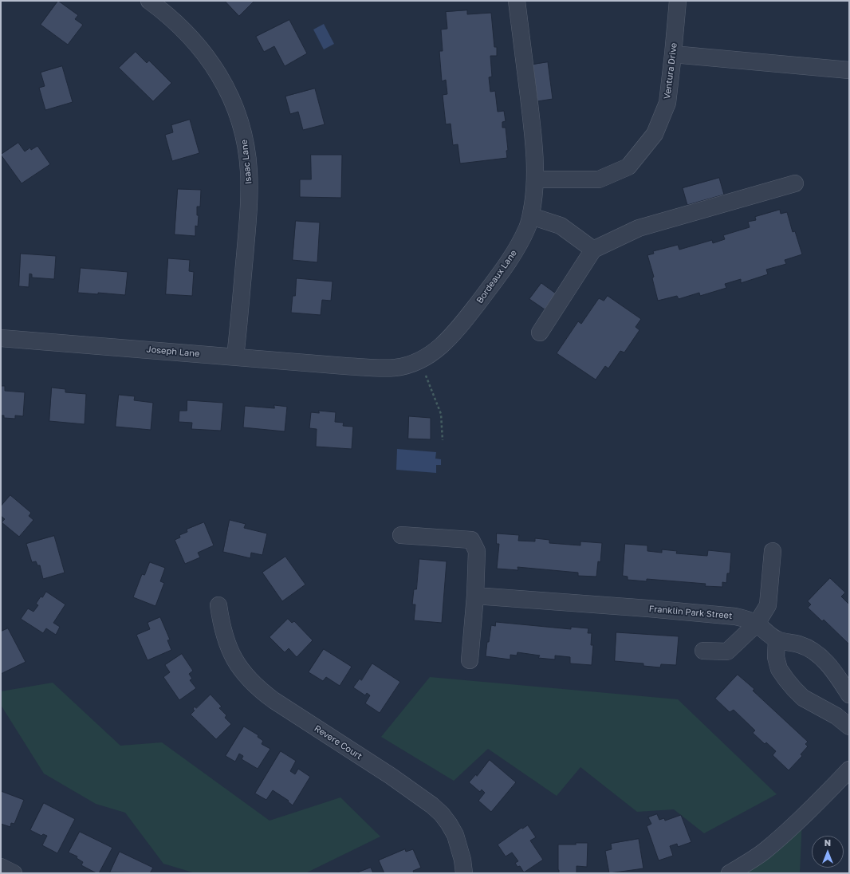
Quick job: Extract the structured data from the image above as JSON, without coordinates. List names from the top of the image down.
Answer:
{
  "streets": {
    "street": [
      "Ventura Drive",
      "Isaac Lane",
      "Bordeaux Lane",
      "Joseph Lane",
      "Franklin Park Street",
      "Revere Court"
    ]
  },
  "crossings": [
    ["Ventura Drive", "Bordeaux Lane"],
    ["Isaac Lane", "Joseph Lane"],
    ["Bordeaux Lane", "Joseph Lane"]
  ],
  "north": "top"
}
